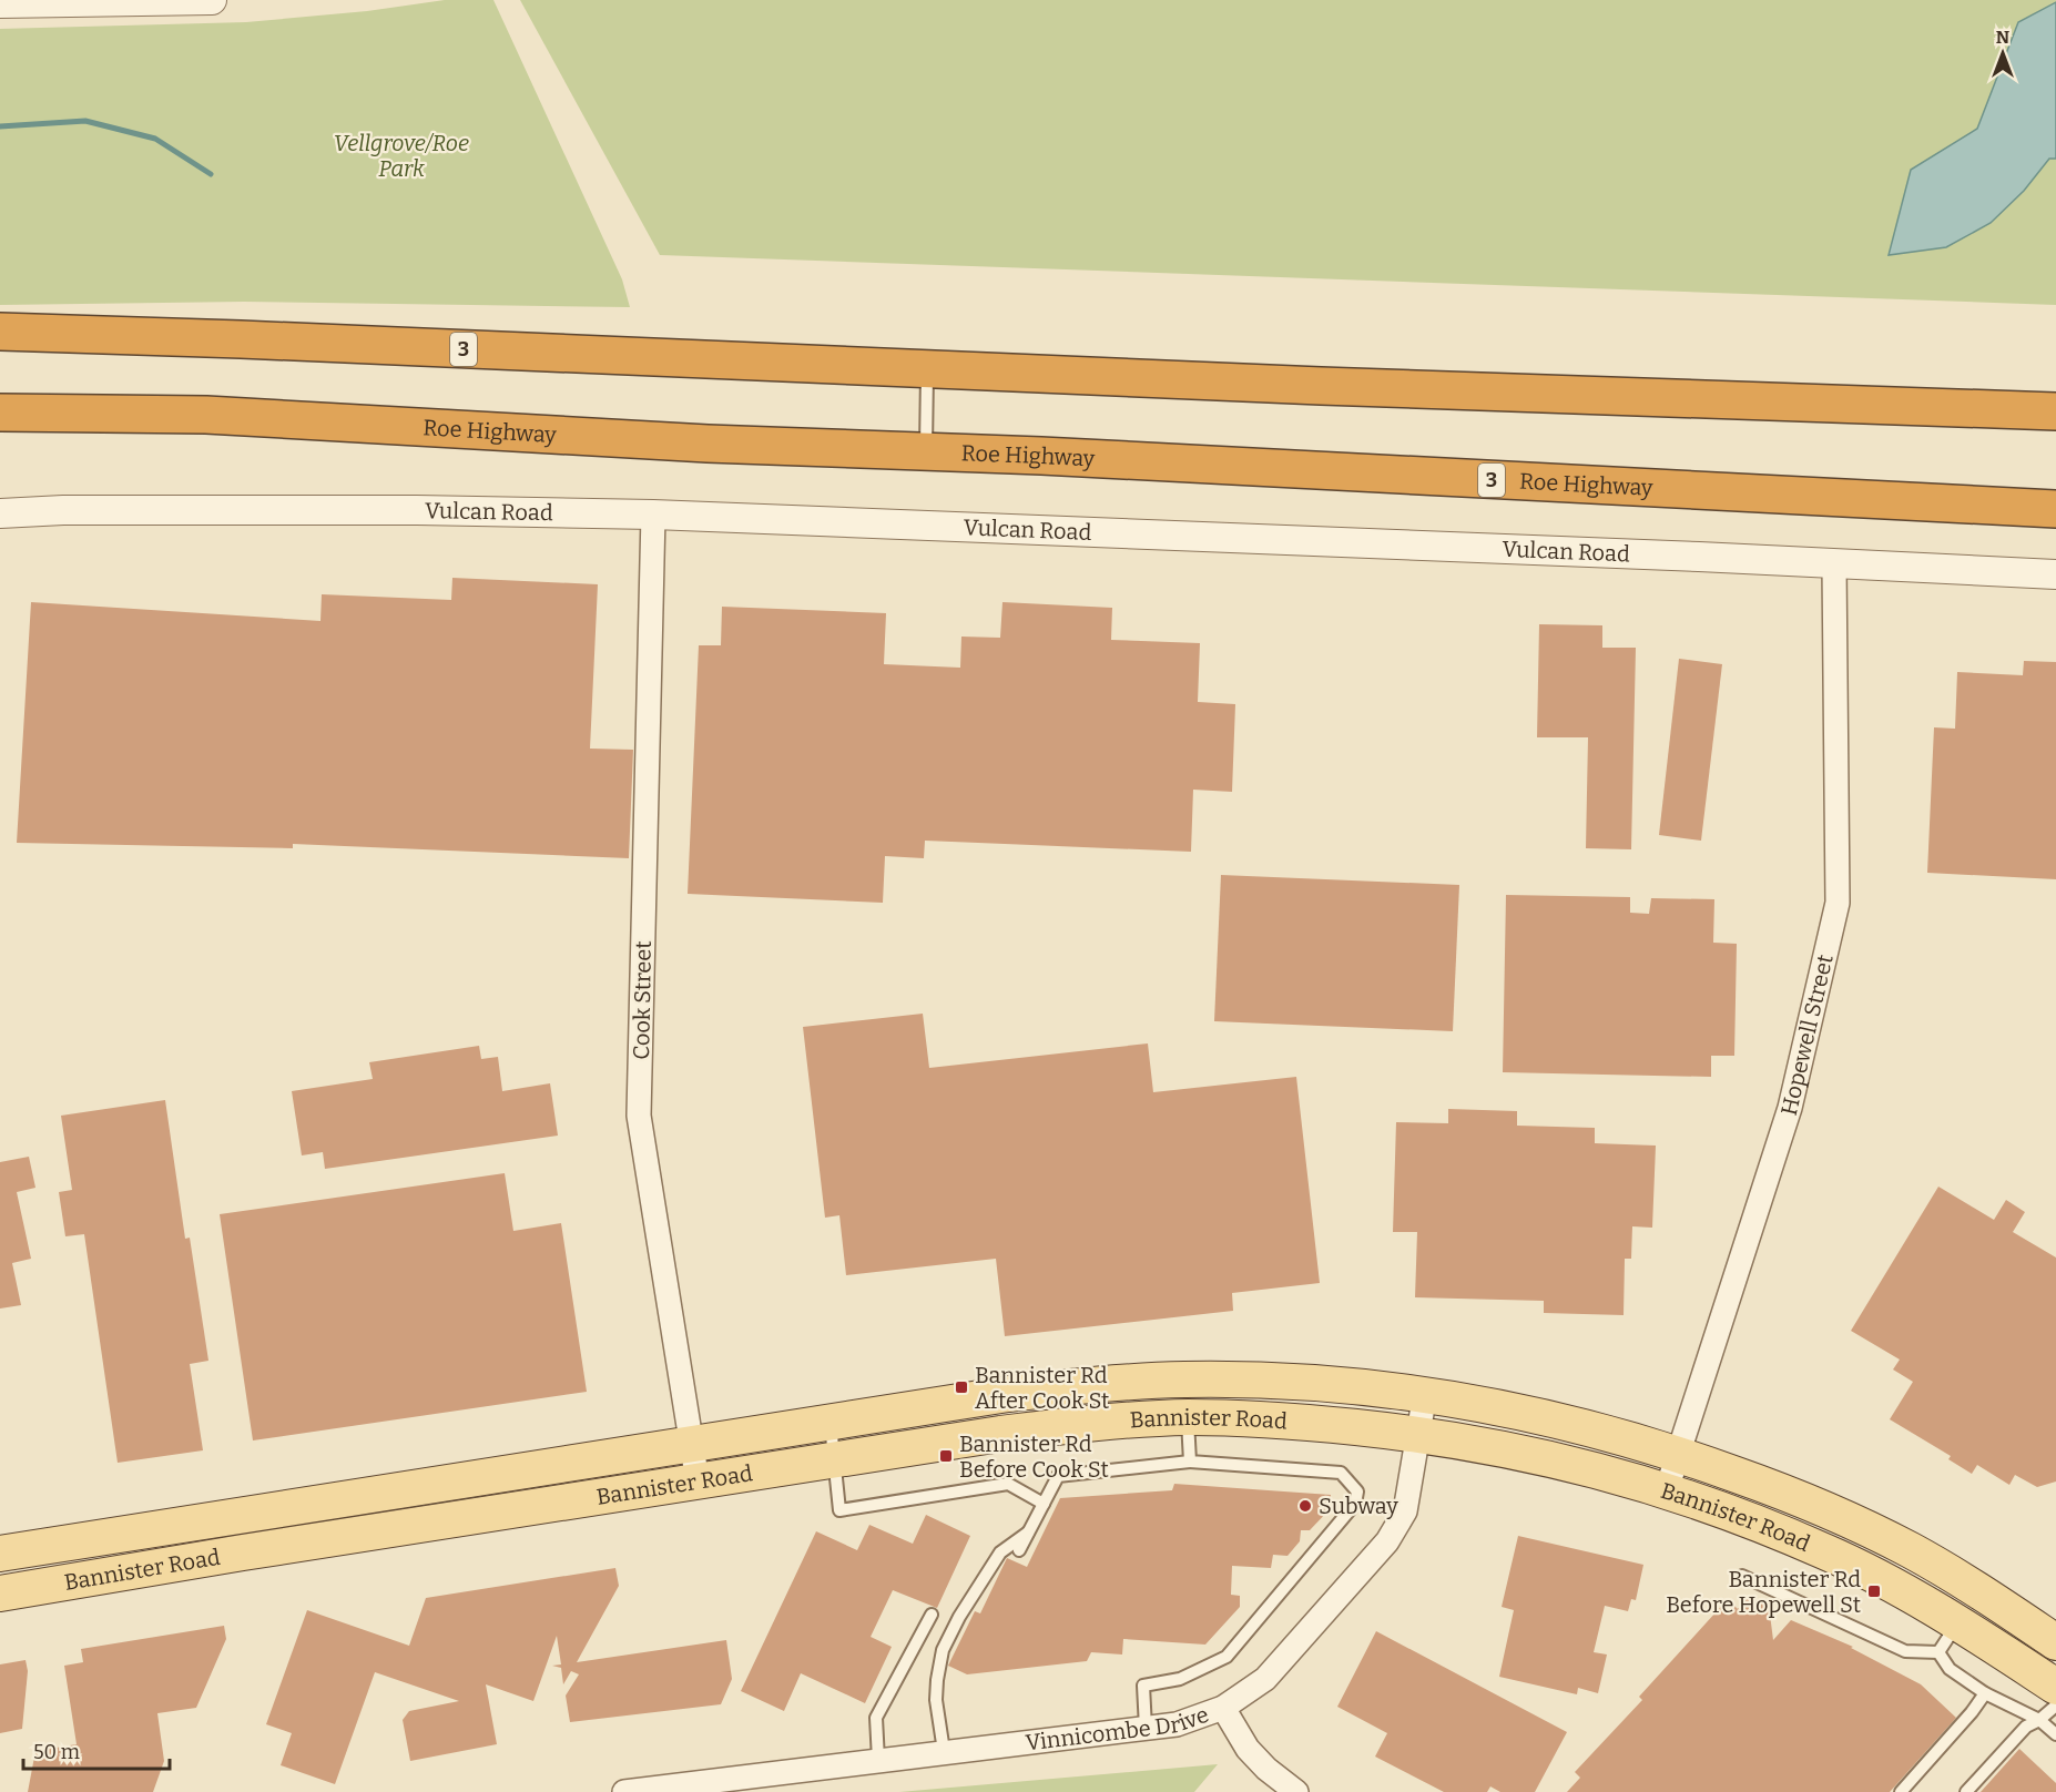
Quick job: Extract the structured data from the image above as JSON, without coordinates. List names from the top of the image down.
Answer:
{
  "streets": {
    "highway": ["3", "Roe Highway"],
    "main road": ["Bannister Road"],
    "street": [
      "Vulcan Road",
      "Cook Street",
      "Hopewell Street",
      "Vinnicombe Drive"
    ]
  },
  "crossings": [
    ["Vulcan Road", "Cook Street"],
    ["Vulcan Road", "Hopewell Street"],
    ["Cook Street", "Bannister Road"],
    ["Hopewell Street", "Bannister Road"],
    ["Bannister Road", "Vinnicombe Drive"]
  ],
  "parks": ["Vellgrove/Roe Park"],
  "places": {
    "transit": ["Bannister Rd After Cook St", "Bannister Rd Before Cook St", "Bannister Rd Before Hopewell St"],
    "other": ["Subway"]
  },
  "scale_bar": "50 m",
  "north": "top"
}
